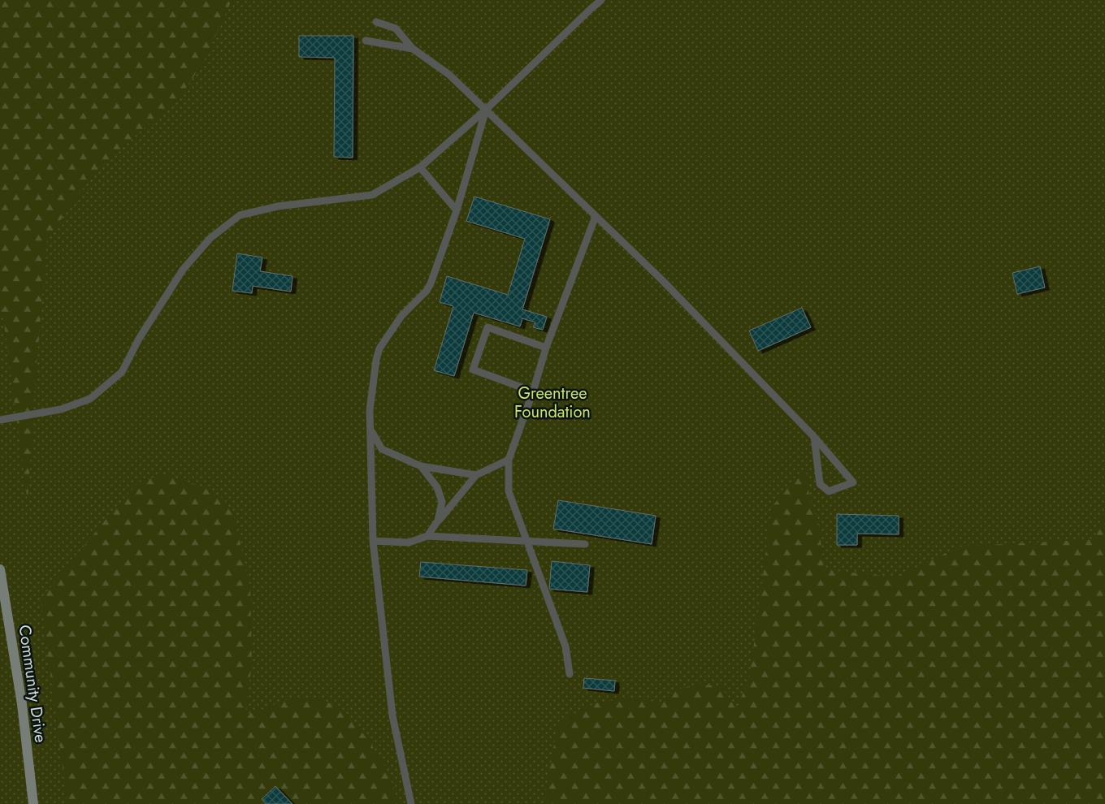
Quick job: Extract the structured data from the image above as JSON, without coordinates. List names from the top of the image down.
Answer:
{
  "streets": {
    "main road": ["Community Drive"]
  },
  "parks": ["Greentree Foundation"]
}
